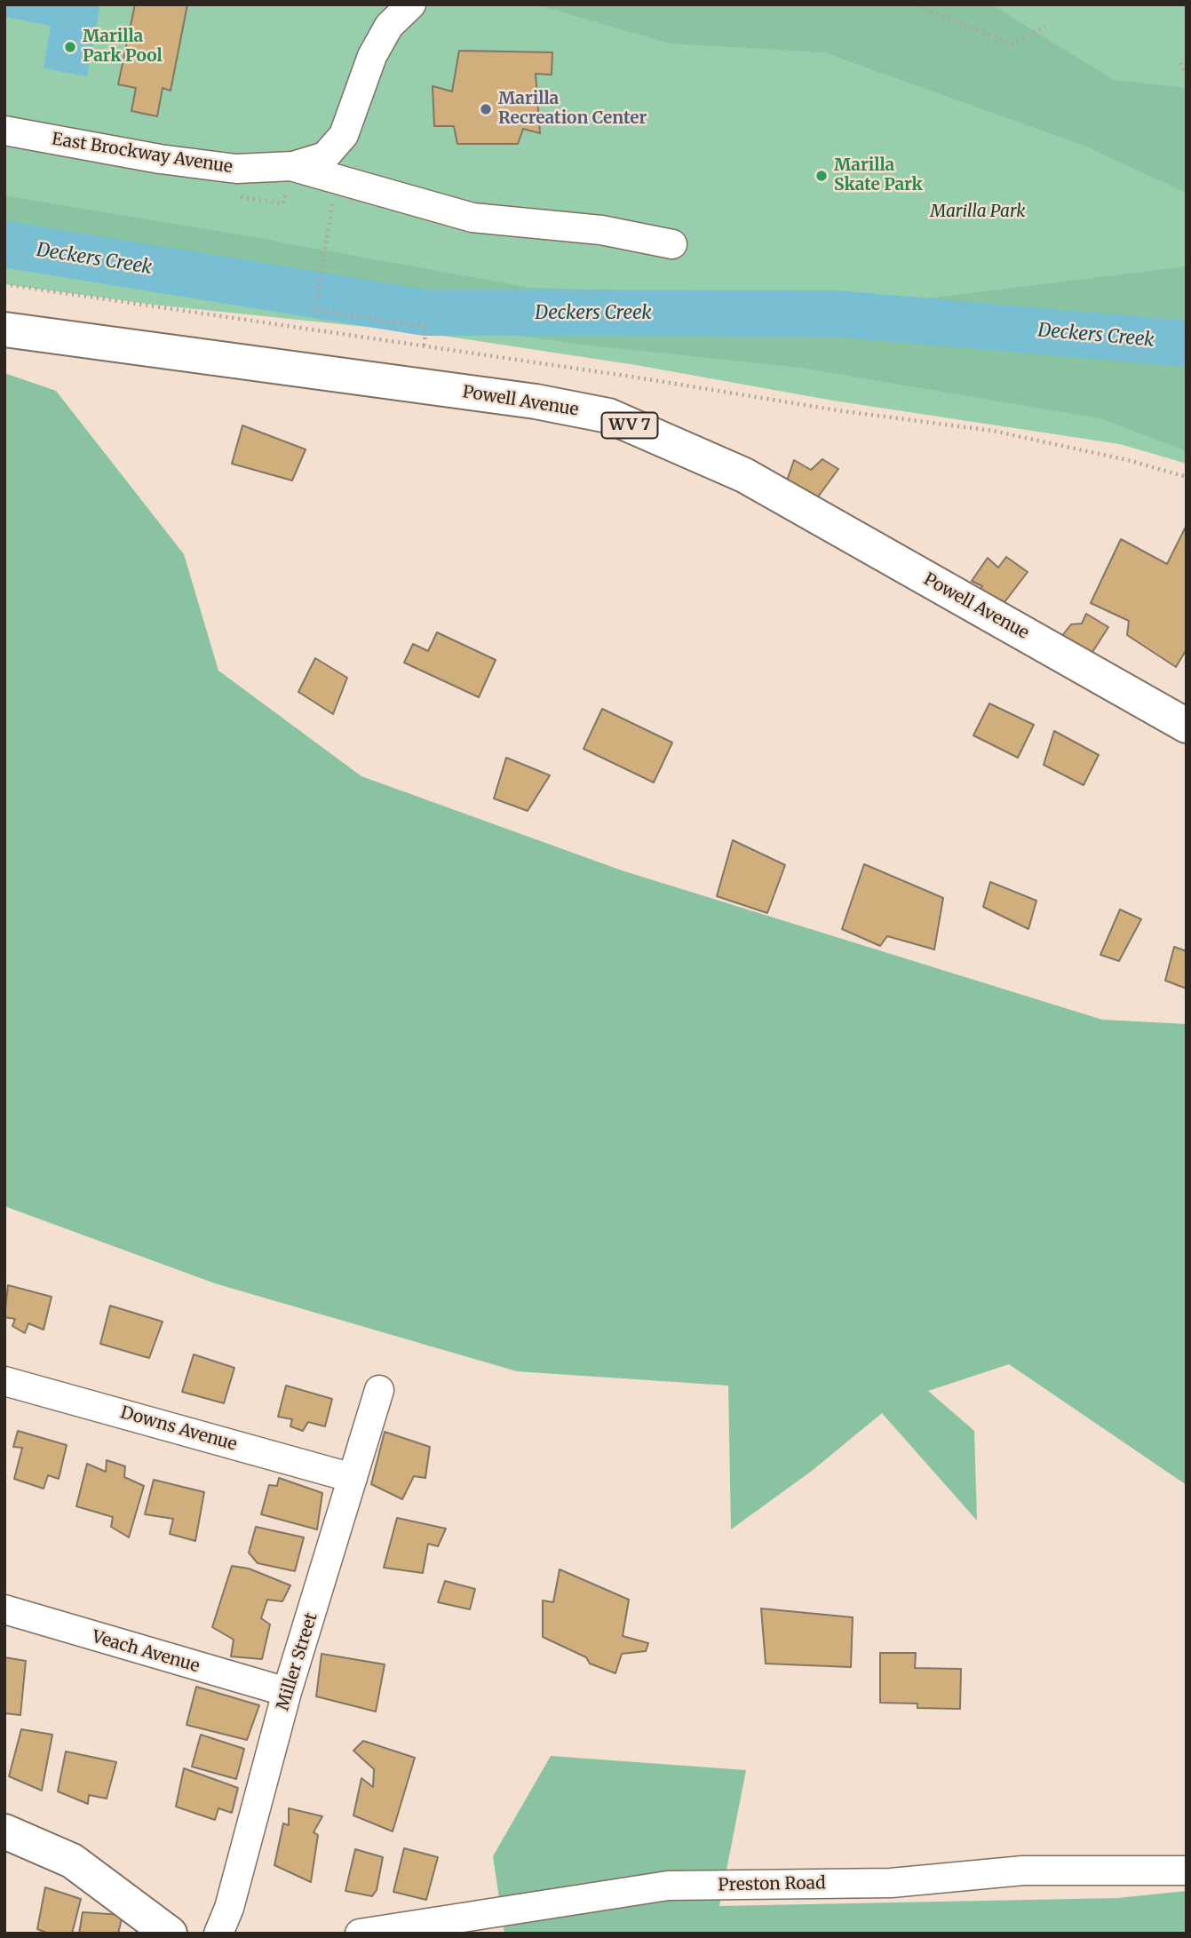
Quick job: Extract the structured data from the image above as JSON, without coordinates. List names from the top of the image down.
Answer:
{
  "streets": {
    "main road": ["Powell Avenue", "WV 7"],
    "street": [
      "East Brockway Avenue",
      "Downs Avenue",
      "Veach Avenue",
      "Miller Street",
      "Preston Road"
    ]
  },
  "crossings": [
    ["Downs Avenue", "Miller Street"],
    ["Veach Avenue", "Miller Street"]
  ],
  "water": ["Deckers Creek"],
  "parks": ["Marilla Park"],
  "places": ["Marilla Park Pool", "Marilla Recreation Center", "Marilla Skate Park"]
}
